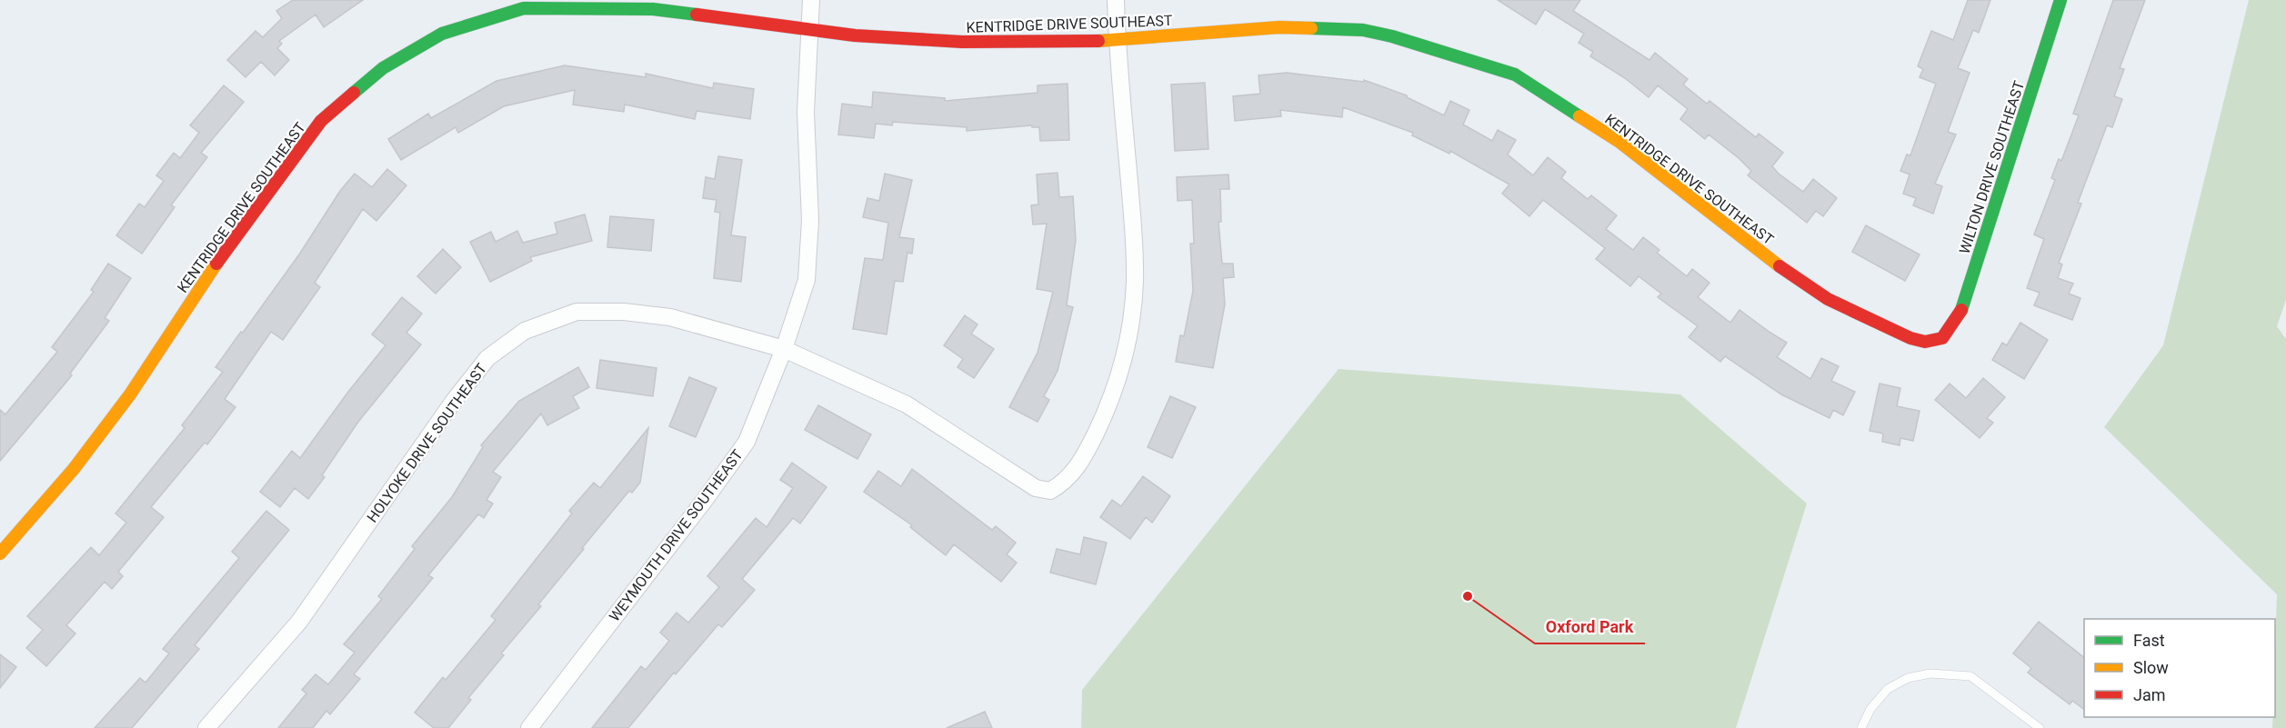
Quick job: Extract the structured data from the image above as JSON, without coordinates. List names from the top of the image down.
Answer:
{
  "streets": {
    "street": [
      "KENTRIDGE DRIVE SOUTHEAST",
      "WILTON DRIVE SOUTHEAST",
      "HOLYOKE DRIVE SOUTHEAST",
      "WEYMOUTH DRIVE SOUTHEAST"
    ]
  },
  "crossings": [
    ["KENTRIDGE DRIVE SOUTHEAST", "WILTON DRIVE SOUTHEAST"],
    ["KENTRIDGE DRIVE SOUTHEAST", "HOLYOKE DRIVE SOUTHEAST"],
    ["KENTRIDGE DRIVE SOUTHEAST", "WEYMOUTH DRIVE SOUTHEAST"],
    ["HOLYOKE DRIVE SOUTHEAST", "WEYMOUTH DRIVE SOUTHEAST"]
  ],
  "places": ["Oxford Park"],
  "legend": ["Fast", "Slow", "Jam"]
}
